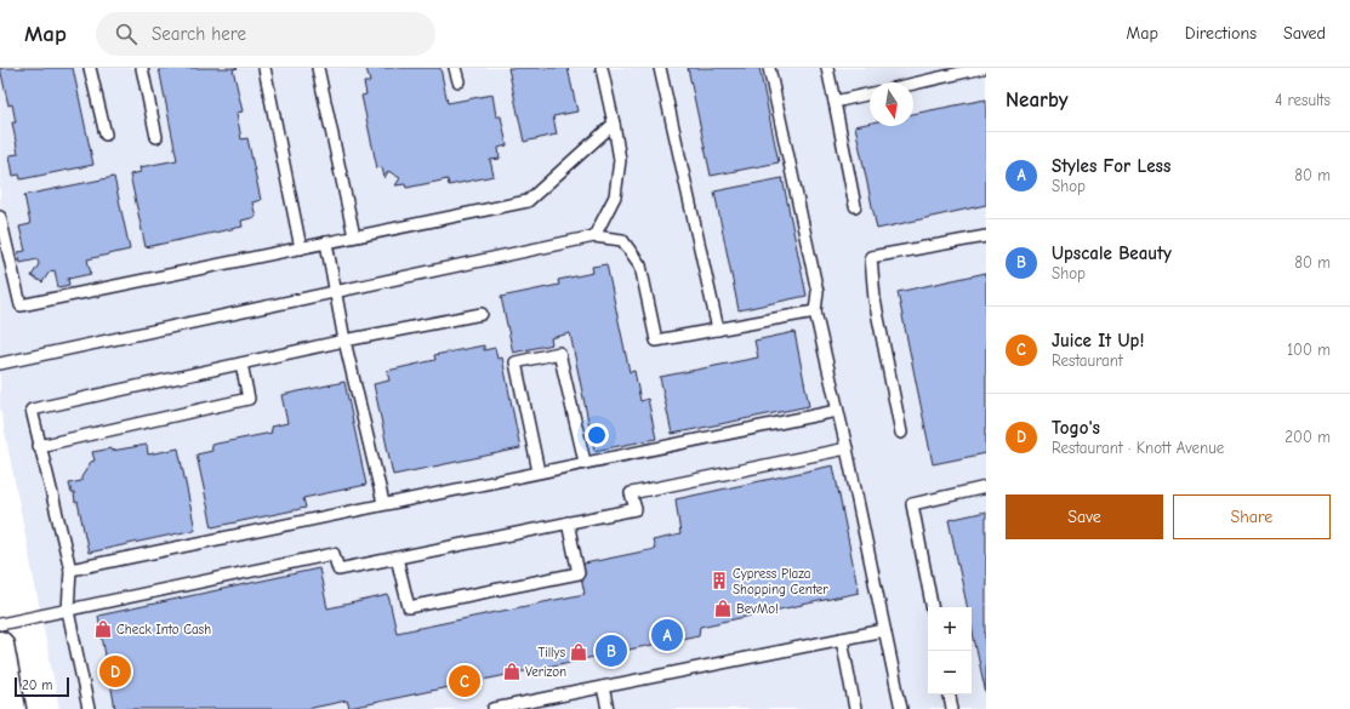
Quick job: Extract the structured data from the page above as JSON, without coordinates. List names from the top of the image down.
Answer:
{
  "places": {
    "building": ["Cypress Plaza Shopping Center"],
    "shop": [
      "BevMo!",
      "Check Into Cash",
      "Tillys",
      "Verizon"
    ]
  },
  "scale_bar": "20 m",
  "north": "bottom",
  "page": {
    "header": "Map",
    "search": "Search here",
    "nav": ["Map", "Directions", "Saved"],
    "heading": ["Nearby", "4 results"],
    "list": [
      {
        "mark": "A",
        "name": "Styles For Less",
        "note": "Shop",
        "value": "80 m"
      },
      {
        "mark": "B",
        "name": "Upscale Beauty",
        "note": "Shop",
        "value": "80 m"
      },
      {
        "mark": "C",
        "name": "Juice It Up!",
        "note": "Restaurant",
        "value": "100 m"
      },
      {
        "mark": "D",
        "name": "Togo's",
        "note": "Restaurant · Knott Avenue",
        "value": "200 m"
      }
    ],
    "buttons": ["Save", "Share"],
    "map_buttons": ["+", "−"],
    "pins": [
      "A",
      "B",
      "D",
      "C"
    ],
    "scale": "20 m"
  }
}
